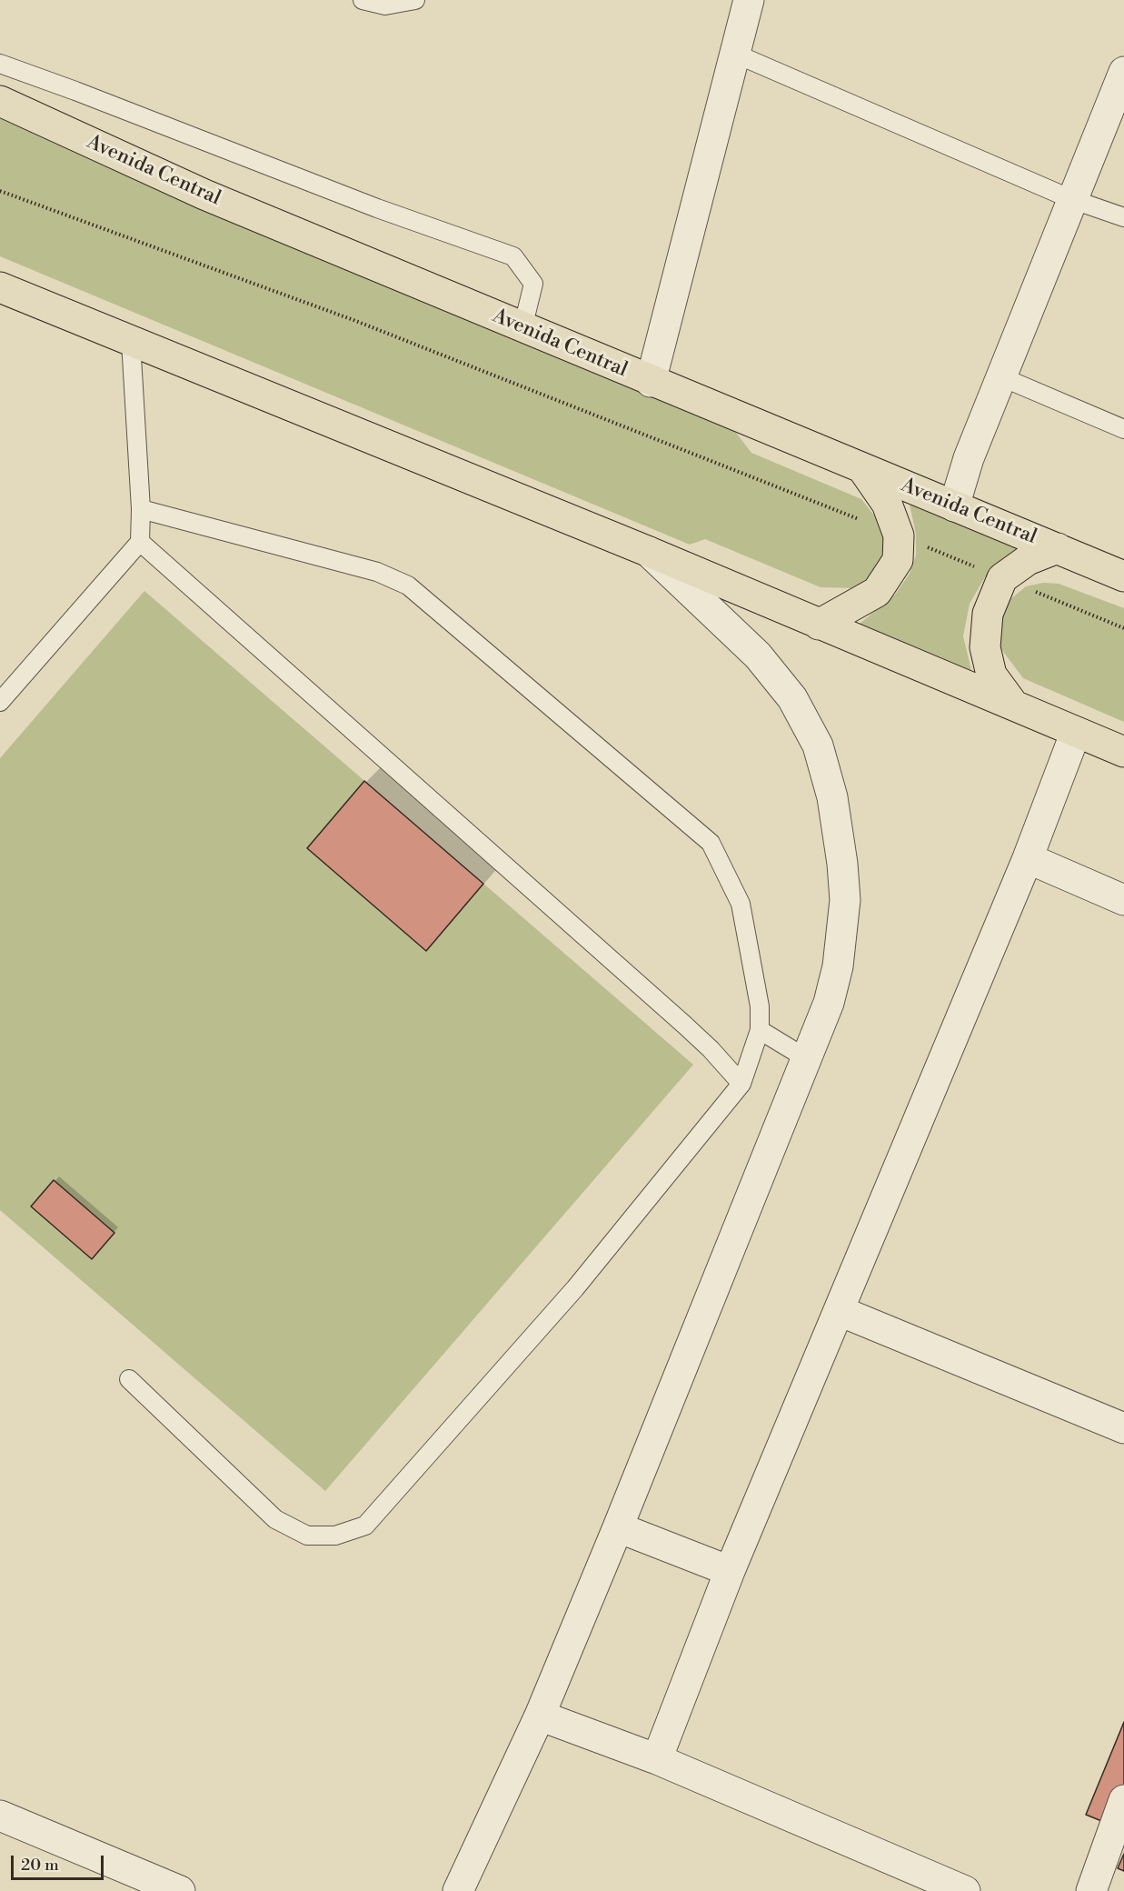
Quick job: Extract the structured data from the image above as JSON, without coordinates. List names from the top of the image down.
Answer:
{
  "streets": {
    "main road": ["Avenida Central"]
  },
  "scale_bar": "20 m"
}
